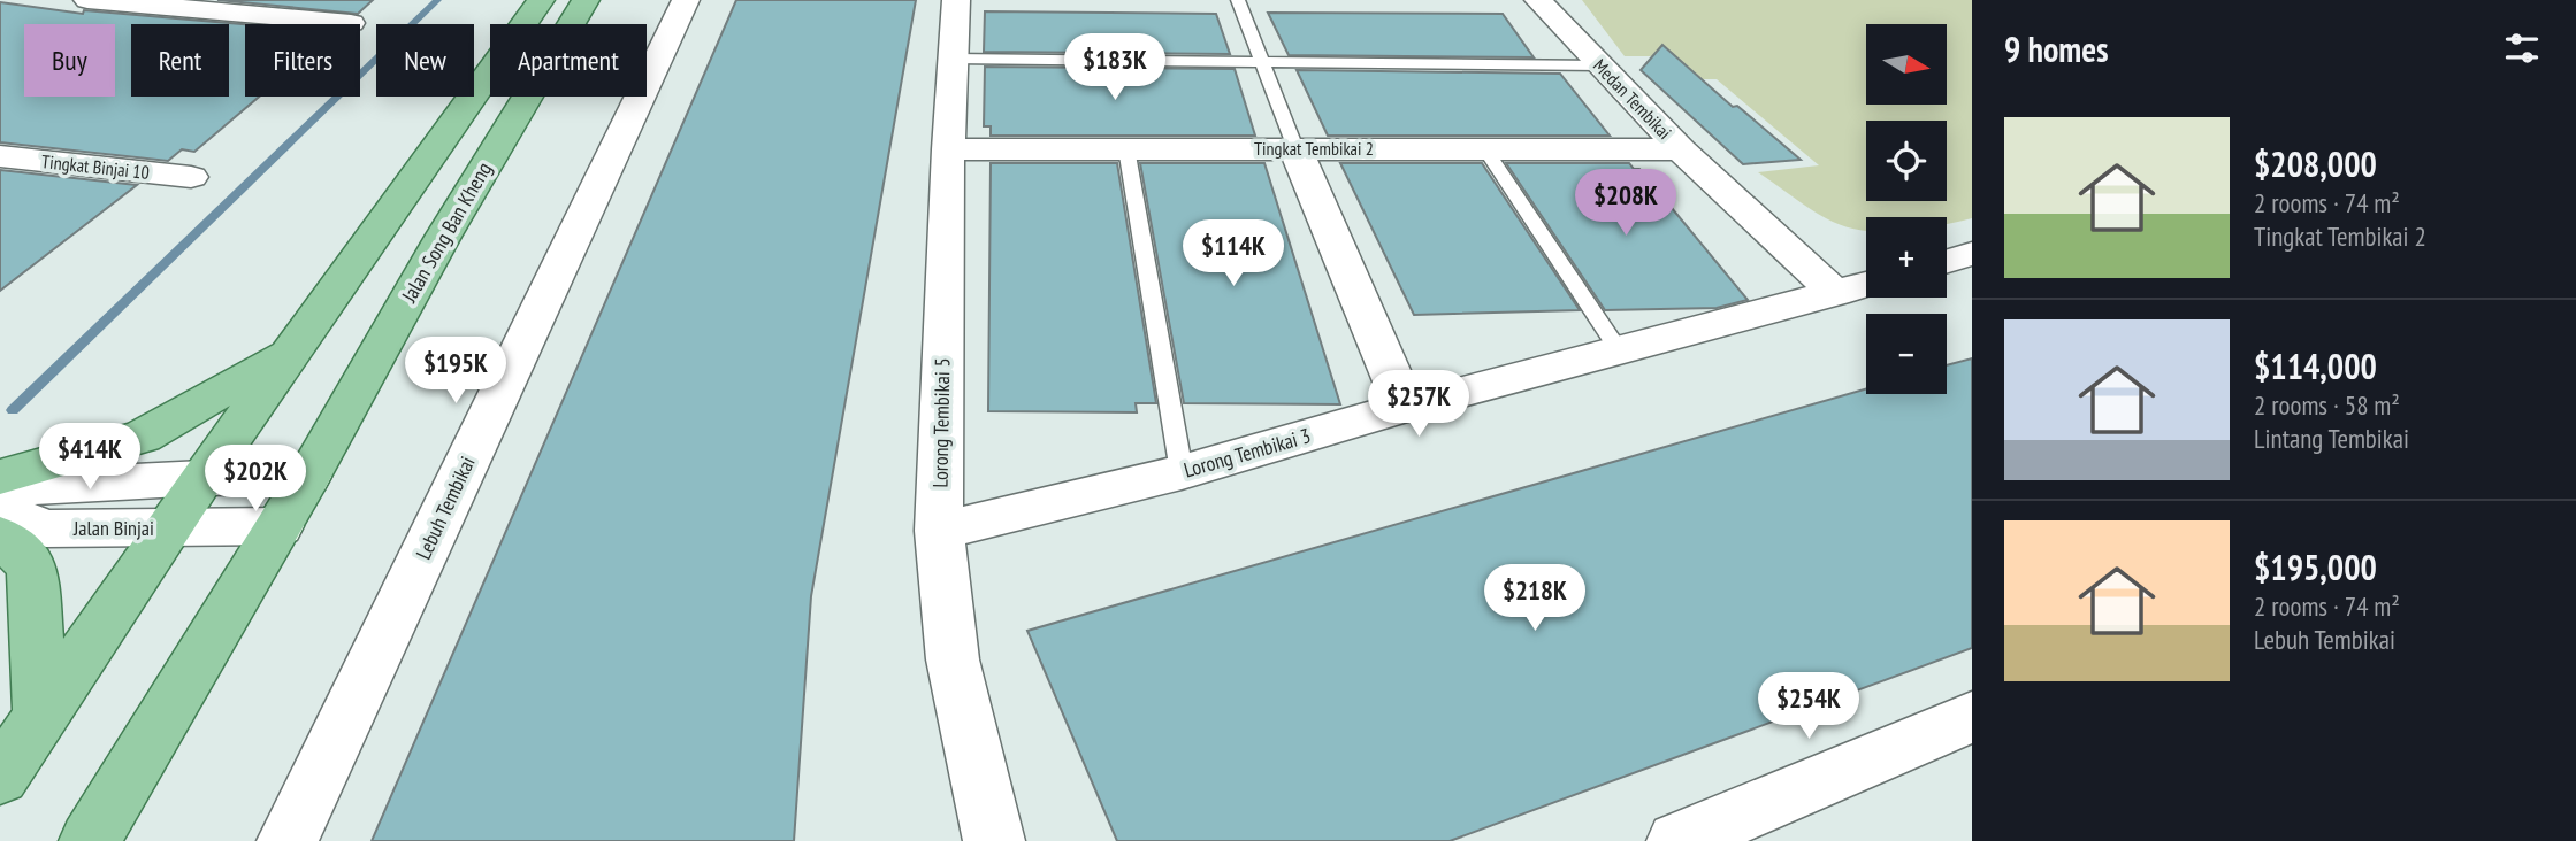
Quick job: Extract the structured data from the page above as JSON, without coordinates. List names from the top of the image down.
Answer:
{
  "streets": {
    "main road": ["Jalan Song Ban Kheng"],
    "street": [
      "Medan Tembikai",
      "Tingkat Tembikai 2",
      "Tingkat Binjai 10",
      "Lorong Tembikai 5",
      "Lorong Tembikai 3",
      "Lebuh Tembikai",
      "Jalan Binjai"
    ]
  },
  "crossings": [
    ["Medan Tembikai", "Tingkat Tembikai 2"],
    ["Medan Tembikai", "Lorong Tembikai 3"],
    ["Tingkat Tembikai 2", "Lorong Tembikai 5"],
    ["Jalan Song Ban Kheng", "Jalan Binjai"],
    ["Lorong Tembikai 5", "Lorong Tembikai 3"]
  ],
  "north": "right",
  "page": {
    "heading": "9 homes",
    "map_buttons": ["+", "−"],
    "chip": [
      "Buy",
      "Rent",
      "Filters",
      "New",
      "Apartment"
    ],
    "price": [
      "$183K",
      "$208K",
      "$114K",
      "$195K",
      "$257K",
      "$414K",
      "$202K",
      "$218K",
      "$254K"
    ],
    "list": [
      {
        "name": "$208,000",
        "note": "2 rooms · 74 m² · Tingkat Tembikai 2"
      },
      {
        "name": "$114,000",
        "note": "2 rooms · 58 m² · Lintang Tembikai"
      },
      {
        "name": "$195,000",
        "note": "2 rooms · 74 m² · Lebuh Tembikai"
      }
    ]
  }
}
